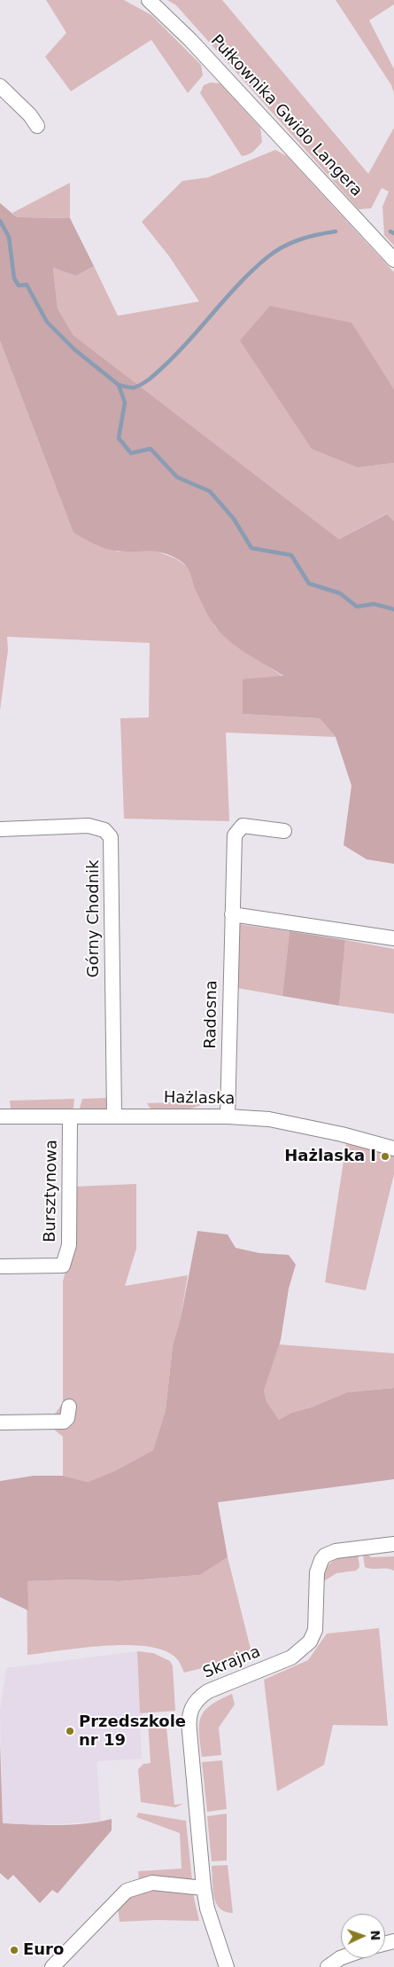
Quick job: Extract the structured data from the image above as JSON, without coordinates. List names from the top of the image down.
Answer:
{
  "streets": {
    "street": [
      "Pułkownika Gwido Langera",
      "Górny Chodnik",
      "Radosna",
      "Hażlaska",
      "Bursztynowa",
      "Skrajna"
    ]
  },
  "crossings": [
    ["Górny Chodnik", "Hażlaska"],
    ["Radosna", "Hażlaska"],
    ["Hażlaska", "Bursztynowa"]
  ],
  "places": ["Hażlaska I", "Przedszkole nr 19", "Euro"],
  "north": "right"
}
